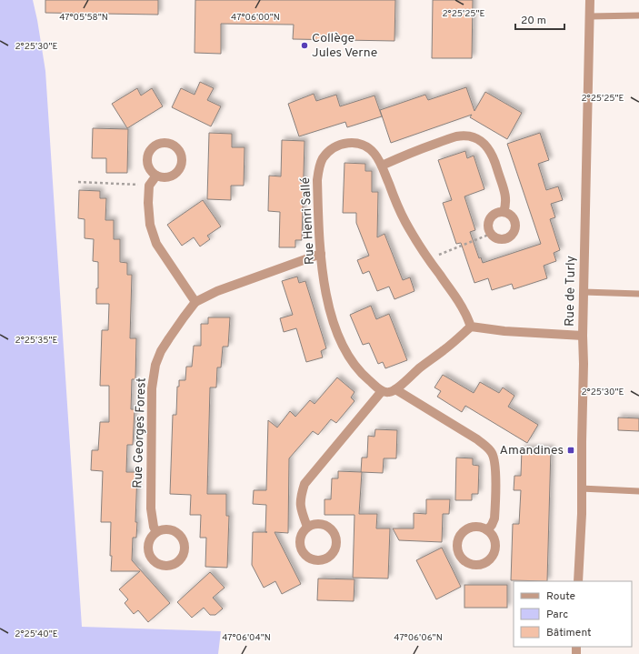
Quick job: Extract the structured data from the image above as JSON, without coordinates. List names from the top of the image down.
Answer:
{
  "streets": {
    "street": ["Rue Henri Sallé", "Rue de Turly", "Rue Georges Forest"]
  },
  "crossings": [
    ["Rue Henri Sallé", "Rue Georges Forest"]
  ],
  "places": {
    "other": ["Collège Jules Verne"],
    "transit": ["Amandines"]
  },
  "legend": ["Route", "Parc", "Bâtiment"],
  "scale_bar": "20 m",
  "coordinates": [
    "2°25'25\"E",
    "47°05'58\"N",
    "47°06'00\"N",
    "2°25'30\"E",
    "2°25'35\"E",
    "2°25'40\"E",
    "47°06'04\"N",
    "47°06'06\"N"
  ]
}
